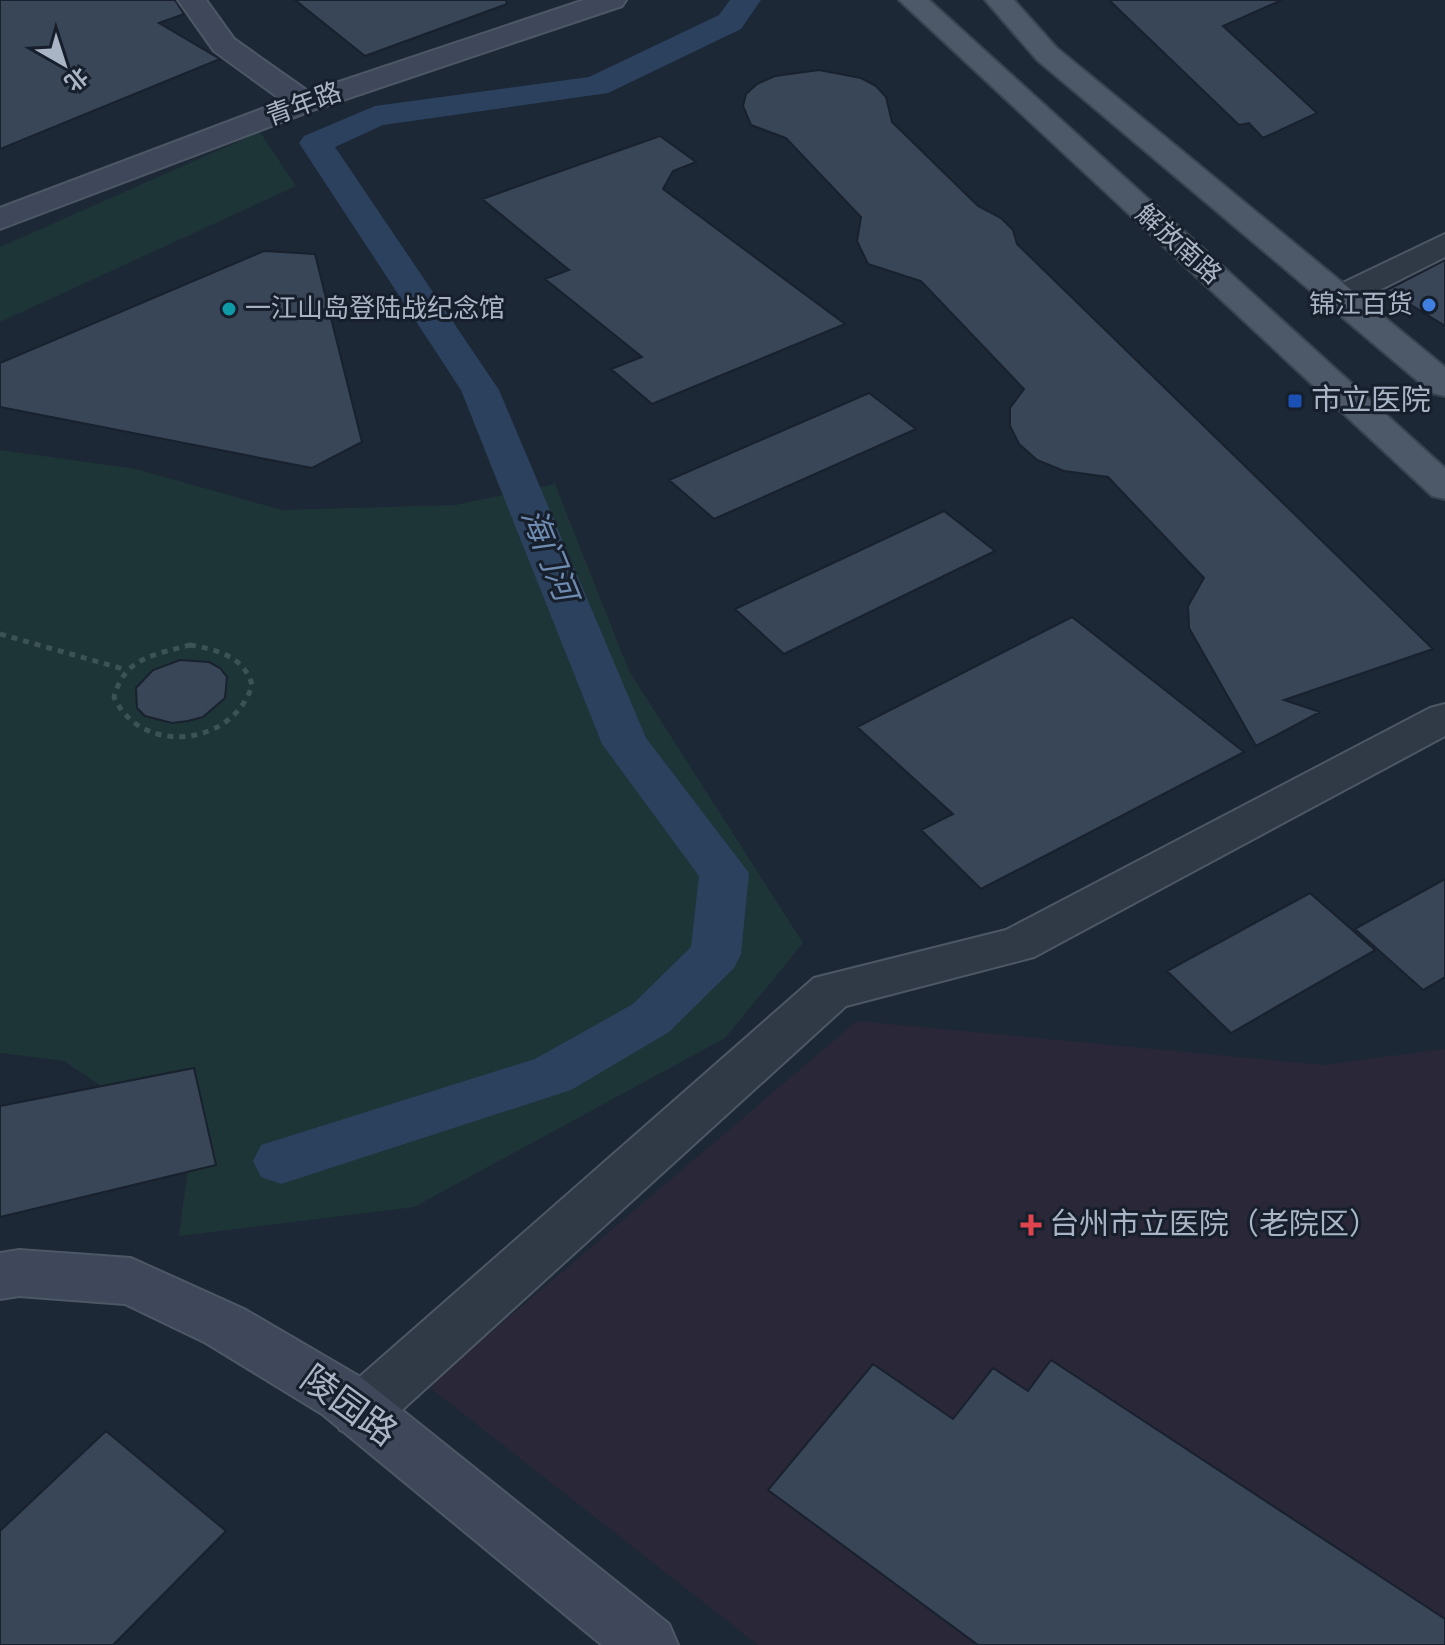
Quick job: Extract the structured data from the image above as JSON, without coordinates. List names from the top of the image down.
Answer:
{
  "streets": {
    "main road": ["解放南路"],
    "street": ["青年路", "陵园路"]
  },
  "water": ["海门河"],
  "places": {
    "other": ["锦江百货", "一江山岛登陆战纪念馆"],
    "transit": ["市立医院"],
    "health": ["台州市立医院（老院区）"]
  },
  "north": "bottom right"
}
